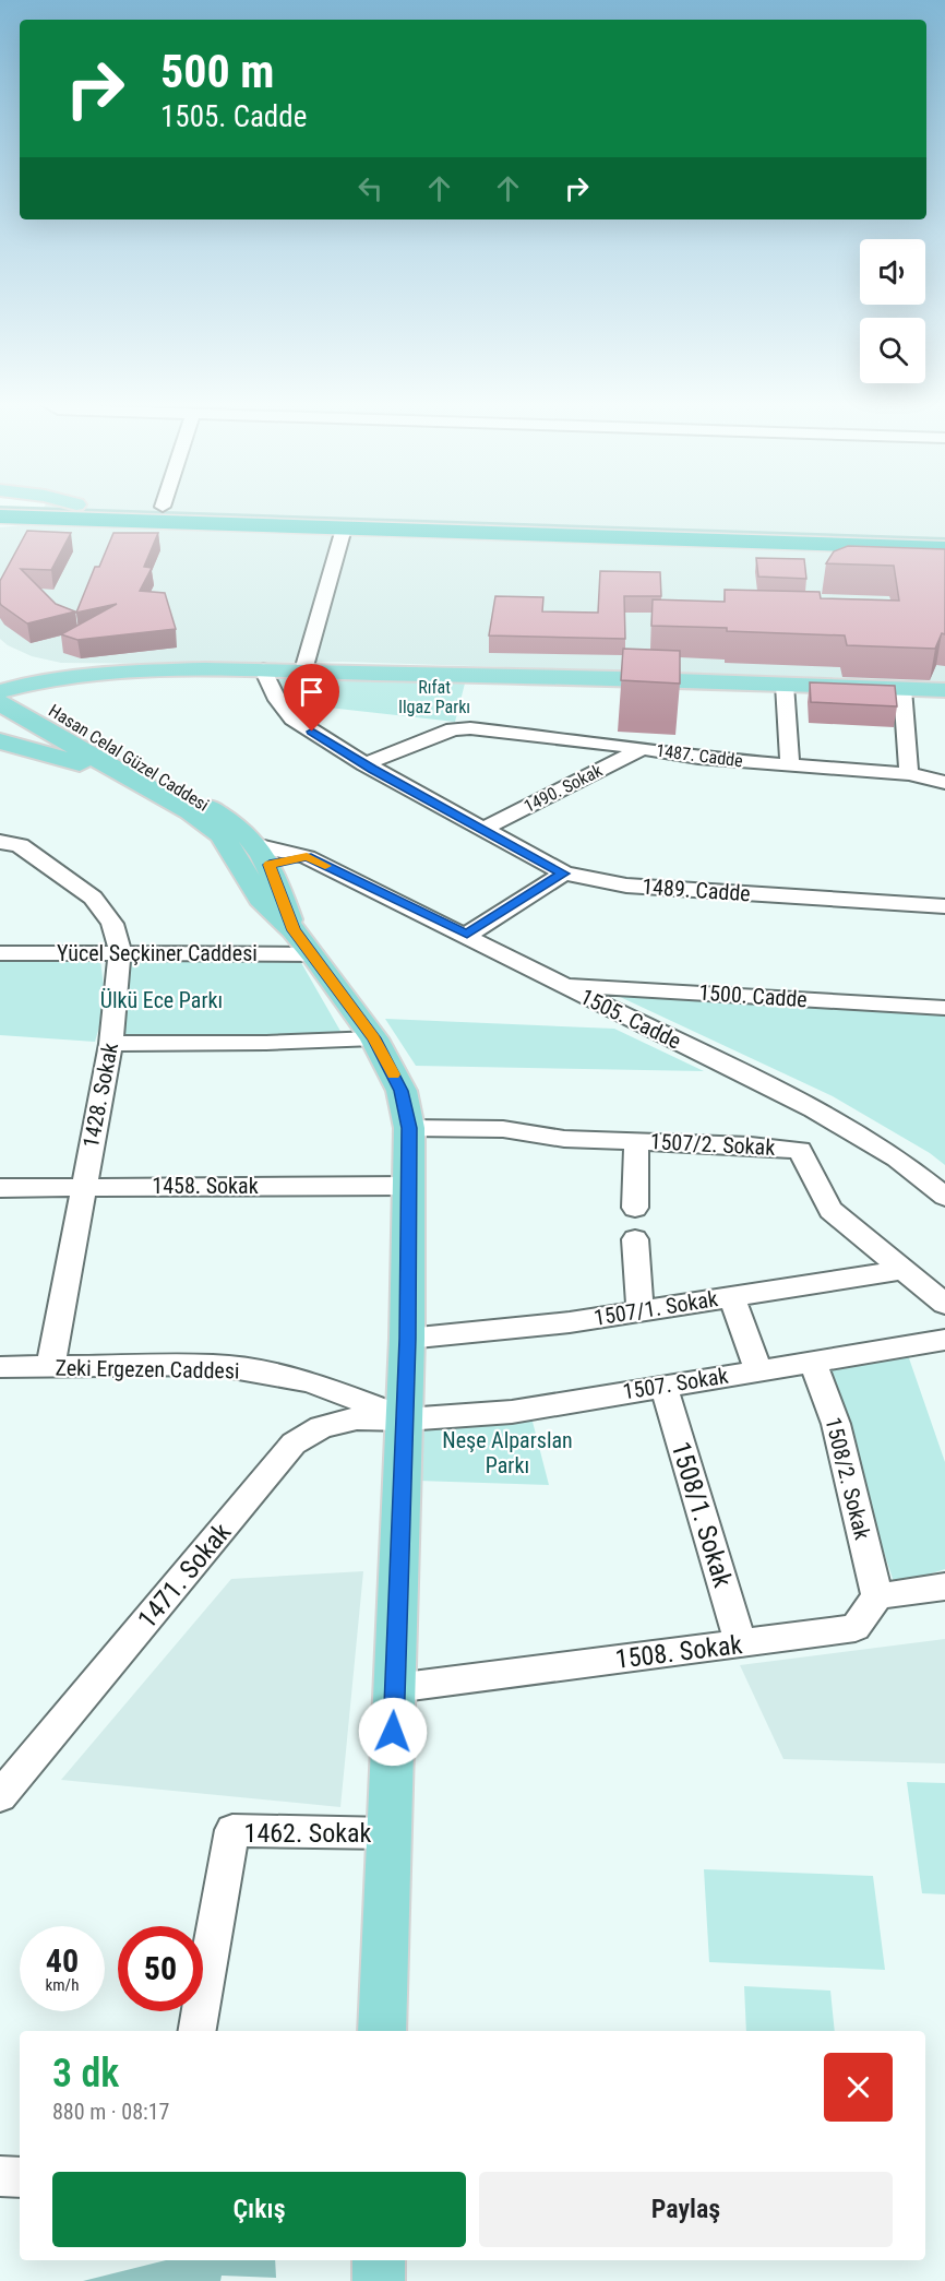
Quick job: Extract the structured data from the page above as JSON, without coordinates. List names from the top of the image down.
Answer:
{
  "streets": {
    "main road": ["Hasan Celal Güzel Caddesi"],
    "street": [
      "1487. Cadde",
      "1490. Sokak",
      "1489. Cadde",
      "Yücel Seçkiner Caddesi",
      "1500. Cadde",
      "1505. Cadde",
      "1428. Sokak",
      "1507/2. Sokak",
      "1458. Sokak",
      "1507/1. Sokak",
      "Zeki Ergezen Caddesi",
      "1507. Sokak",
      "1508/2. Sokak",
      "1508/1. Sokak",
      "1471. Sokak",
      "1508. Sokak",
      "1462. Sokak"
    ]
  },
  "crossings": [
    ["1487. Cadde", "1490. Sokak"],
    ["1487. Cadde", "1489. Cadde"],
    ["Hasan Celal Güzel Caddesi", "Yücel Seçkiner Caddesi"],
    ["Hasan Celal Güzel Caddesi", "1505. Cadde"],
    ["Hasan Celal Güzel Caddesi", "1507/2. Sokak"],
    ["Hasan Celal Güzel Caddesi", "1458. Sokak"],
    ["Hasan Celal Güzel Caddesi", "1507/1. Sokak"],
    ["Hasan Celal Güzel Caddesi", "Zeki Ergezen Caddesi"],
    ["Hasan Celal Güzel Caddesi", "1507. Sokak"],
    ["Hasan Celal Güzel Caddesi", "1471. Sokak"],
    ["Hasan Celal Güzel Caddesi", "1508. Sokak"],
    ["Hasan Celal Güzel Caddesi", "1462. Sokak"],
    ["1490. Sokak", "1489. Cadde"],
    ["Yücel Seçkiner Caddesi", "1428. Sokak"],
    ["1500. Cadde", "1505. Cadde"],
    ["1428. Sokak", "1458. Sokak"],
    ["1428. Sokak", "Zeki Ergezen Caddesi"],
    ["1507/2. Sokak", "1507/1. Sokak"],
    ["Zeki Ergezen Caddesi", "1507. Sokak"],
    ["Zeki Ergezen Caddesi", "1471. Sokak"],
    ["1507. Sokak", "1508/2. Sokak"],
    ["1507. Sokak", "1508/1. Sokak"],
    ["1507. Sokak", "1471. Sokak"],
    ["1508/2. Sokak", "1508. Sokak"],
    ["1508/1. Sokak", "1508. Sokak"]
  ],
  "parks": ["Rıfat Ilgaz Parkı", "Ülkü Ece Parkı", "Neşe Alparslan Parkı"],
  "page": {
    "turn": ["500 m", "1505. Cadde"],
    "speed": "40 km/h",
    "limit": "50",
    "heading": ["3 dk", "880 m · 08:17"],
    "buttons": ["Çıkış", "Paylaş"]
  }
}
